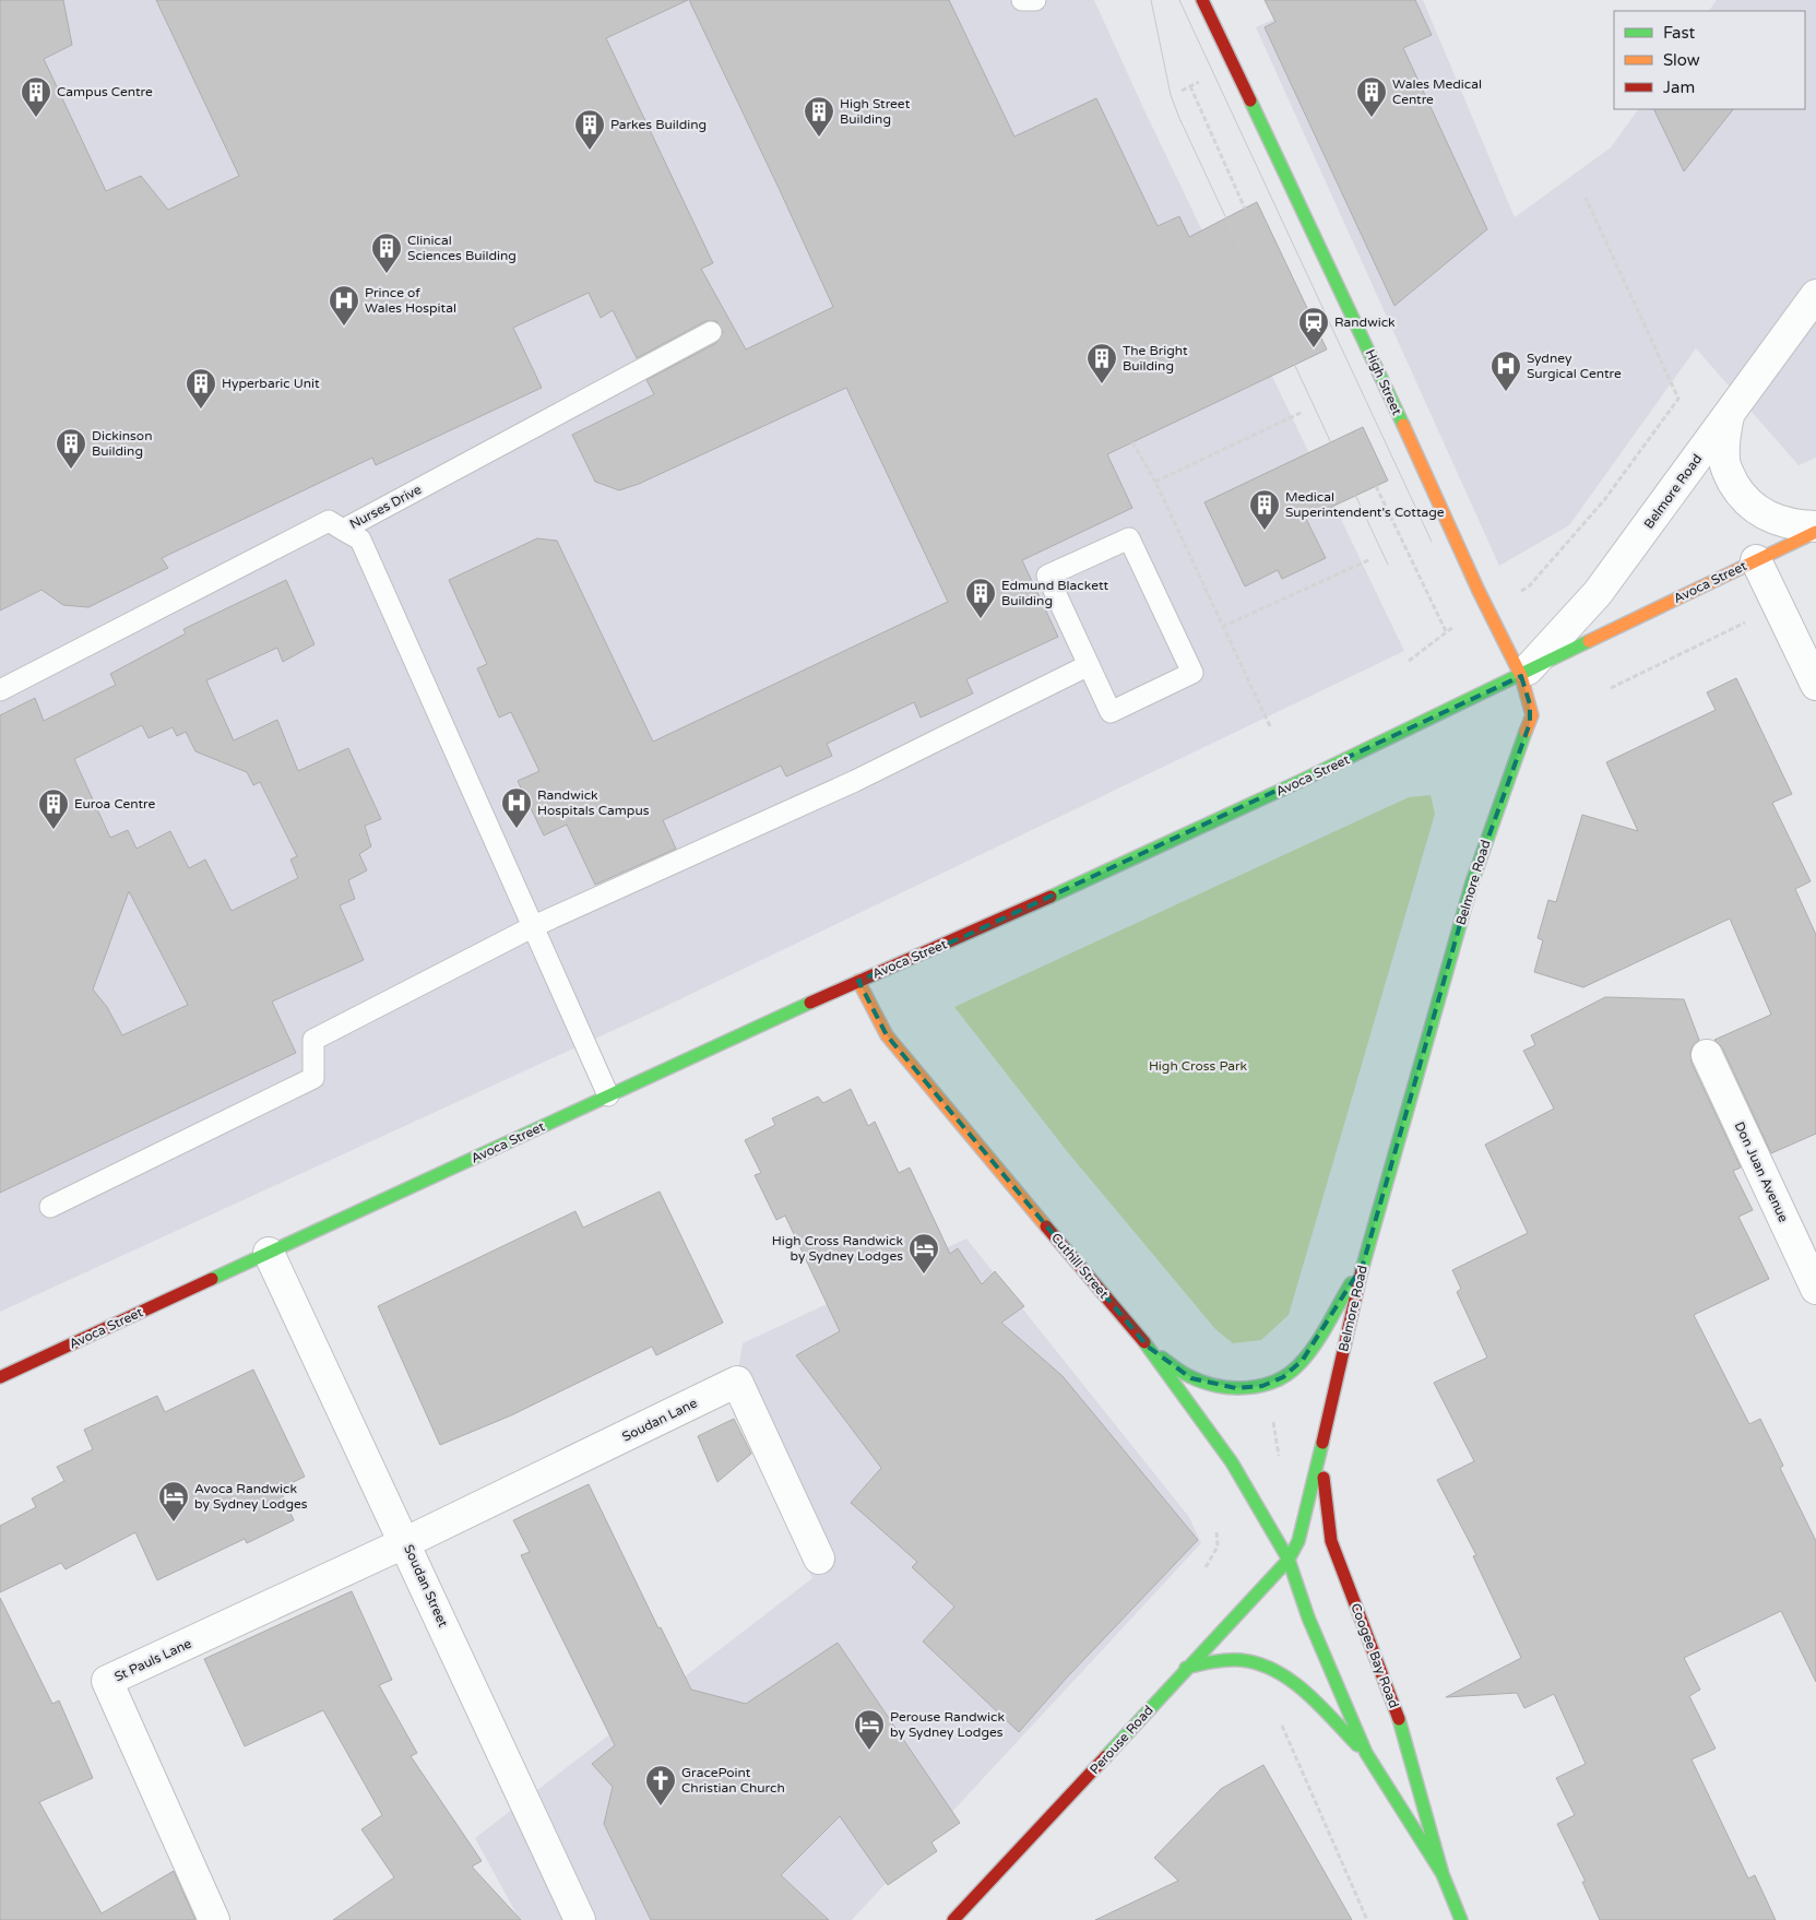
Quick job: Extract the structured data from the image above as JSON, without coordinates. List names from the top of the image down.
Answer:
{
  "streets": {
    "main road": [
      "High Street",
      "Belmore Road",
      "Avoca Street",
      "Cuthill Street",
      "Coogee Bay Road",
      "Perouse Road"
    ],
    "street": [
      "Don Juan Avenue",
      "Soudan Lane",
      "Soudan Street",
      "St Pauls Lane"
    ],
    "lane": ["Nurses Drive"]
  },
  "crossings": [
    ["High Street", "Belmore Road"],
    ["High Street", "Avoca Street"],
    ["Belmore Road", "Avoca Street"],
    ["Belmore Road", "Cuthill Street"],
    ["Belmore Road", "Coogee Bay Road"],
    ["Belmore Road", "Perouse Road"],
    ["Avoca Street", "Cuthill Street"],
    ["Avoca Street", "Soudan Street"],
    ["Cuthill Street", "Coogee Bay Road"],
    ["Cuthill Street", "Perouse Road"],
    ["Soudan Lane", "Soudan Street"],
    ["Soudan Lane", "St Pauls Lane"],
    ["Soudan Street", "St Pauls Lane"],
    ["Coogee Bay Road", "Perouse Road"]
  ],
  "parks": ["High Cross Park"],
  "places": {
    "building": [
      "Campus Centre",
      "Wales Medical Centre",
      "High Street Building",
      "Parkes Building",
      "Clinical Sciences Building",
      "The Bright Building",
      "Hyperbaric Unit",
      "Dickinson Building",
      "Medical Superintendent's Cottage",
      "Edmund Blackett Building",
      "Euroa Centre"
    ],
    "hospital": ["Prince of Wales Hospital", "Sydney Surgical Centre", "Randwick Hospitals Campus"],
    "station": ["Randwick"],
    "hotel": ["High Cross Randwick by Sydney Lodges", "Avoca Randwick by Sydney Lodges", "Perouse Randwick by Sydney Lodges"],
    "church": ["GracePoint Christian Church"]
  },
  "legend": ["Fast", "Slow", "Jam"]
}
